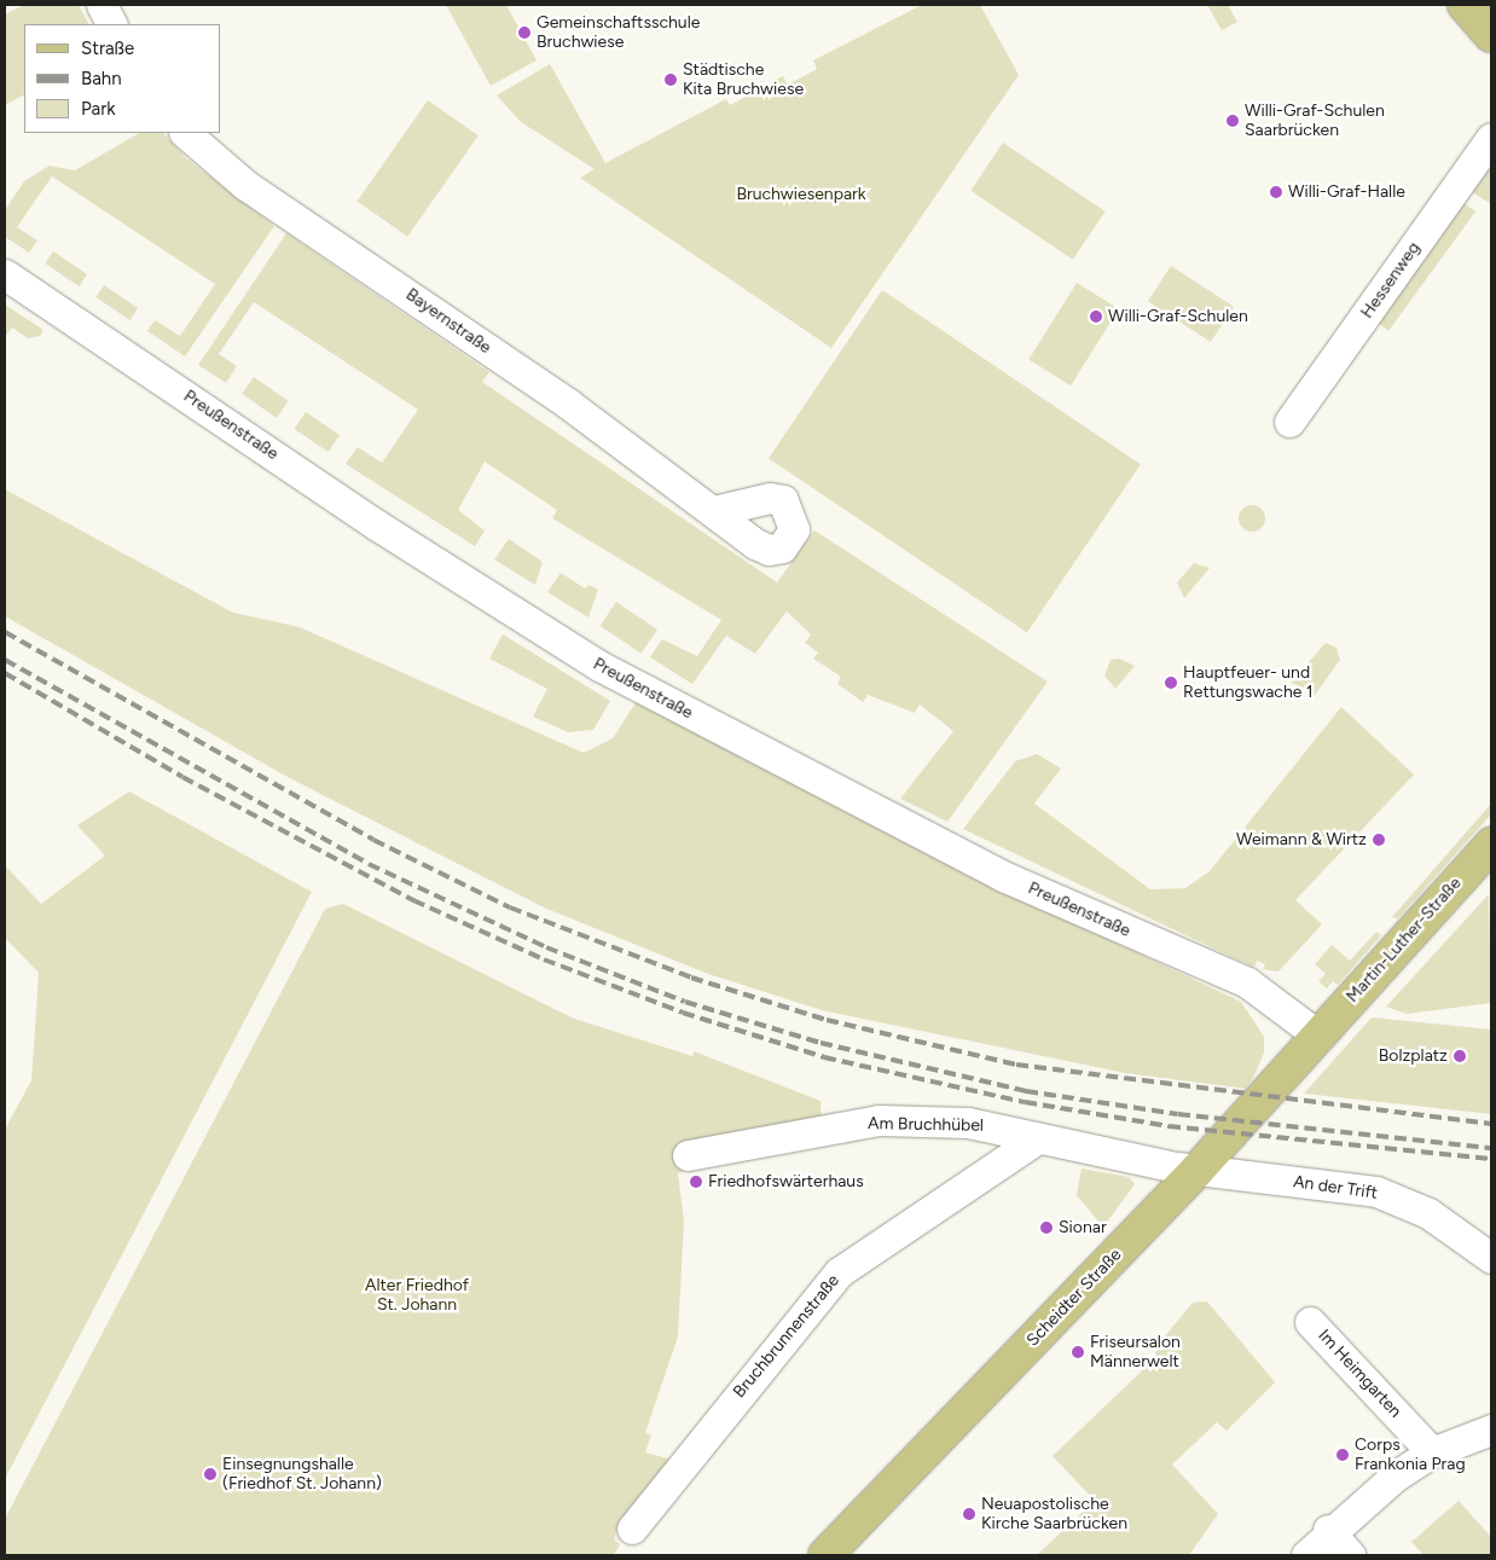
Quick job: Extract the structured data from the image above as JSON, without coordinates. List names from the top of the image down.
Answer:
{
  "streets": {
    "main road": ["Martin-Luther-Straße", "Scheidter Straße"],
    "street": [
      "Hessenweg",
      "Bayernstraße",
      "Preußenstraße",
      "Am Bruchhübel",
      "An der Trift",
      "Bruchbrunnenstraße",
      "Im Heimgarten"
    ]
  },
  "crossings": [
    ["Preußenstraße", "Martin-Luther-Straße"],
    ["Preußenstraße", "Scheidter Straße"],
    ["Martin-Luther-Straße", "Scheidter Straße"],
    ["Am Bruchhübel", "An der Trift"],
    ["Am Bruchhübel", "Scheidter Straße"],
    ["Am Bruchhübel", "Bruchbrunnenstraße"],
    ["An der Trift", "Scheidter Straße"]
  ],
  "parks": ["Bruchwiesenpark", "Alter Friedhof St. Johann"],
  "places": [
    "Gemeinschaftsschule Bruchwiese",
    "Städtische Kita Bruchwiese",
    "Willi-Graf-Schulen Saarbrücken",
    "Willi-Graf-Halle",
    "Willi-Graf-Schulen",
    "Hauptfeuer- und Rettungswache 1",
    "Weimann & Wirtz",
    "Bolzplatz",
    "Friedhofswärterhaus",
    "Sionar",
    "Friseursalon Männerwelt",
    "Corps Frankonia Prag",
    "Einsegnungshalle (Friedhof St. Johann)",
    "Neuapostolische Kirche Saarbrücken"
  ],
  "legend": ["Straße", "Bahn", "Park"]
}
